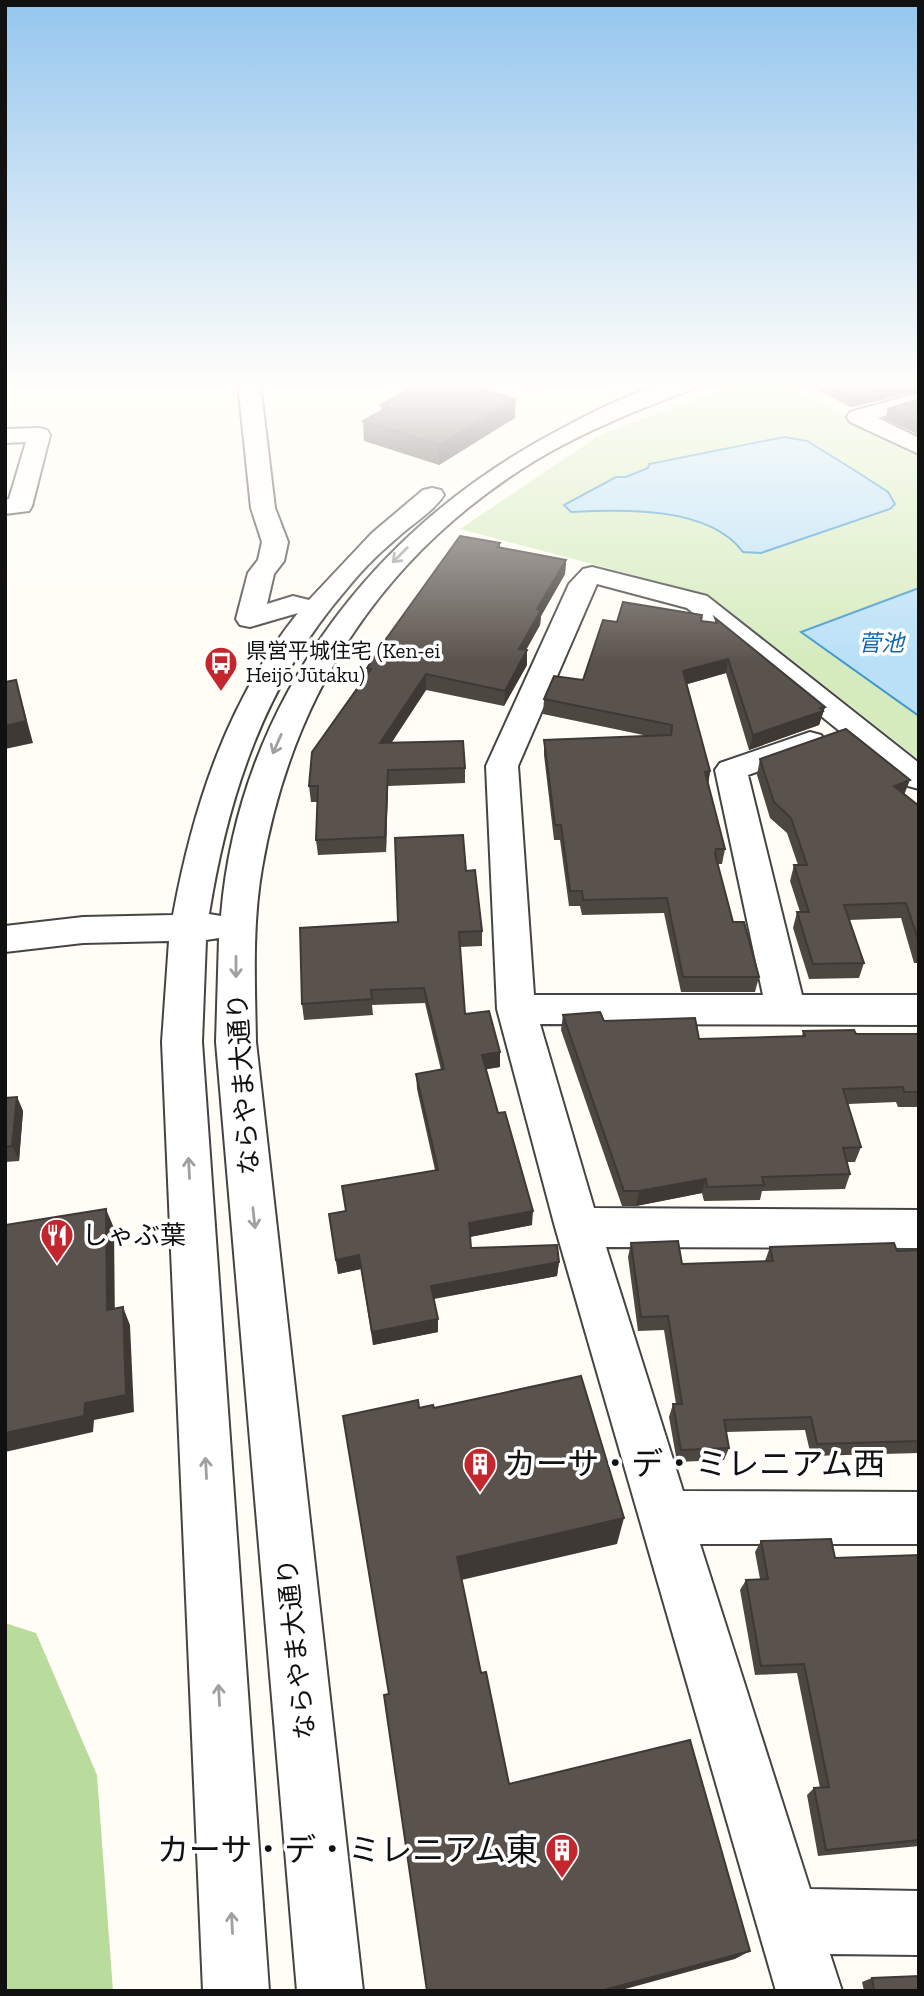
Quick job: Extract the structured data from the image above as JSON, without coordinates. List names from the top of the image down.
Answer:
{
  "streets": {
    "street": ["ならやま大通り"]
  },
  "water": ["菅池"],
  "places": {
    "bus stop": ["県営平城住宅 (Ken-ei Heijō Jūtaku)"],
    "restaurant": ["しゃぶ葉"],
    "building": ["カーサ・デ・ミレニアム西", "カーサ・デ・ミレニアム東"]
  }
}
